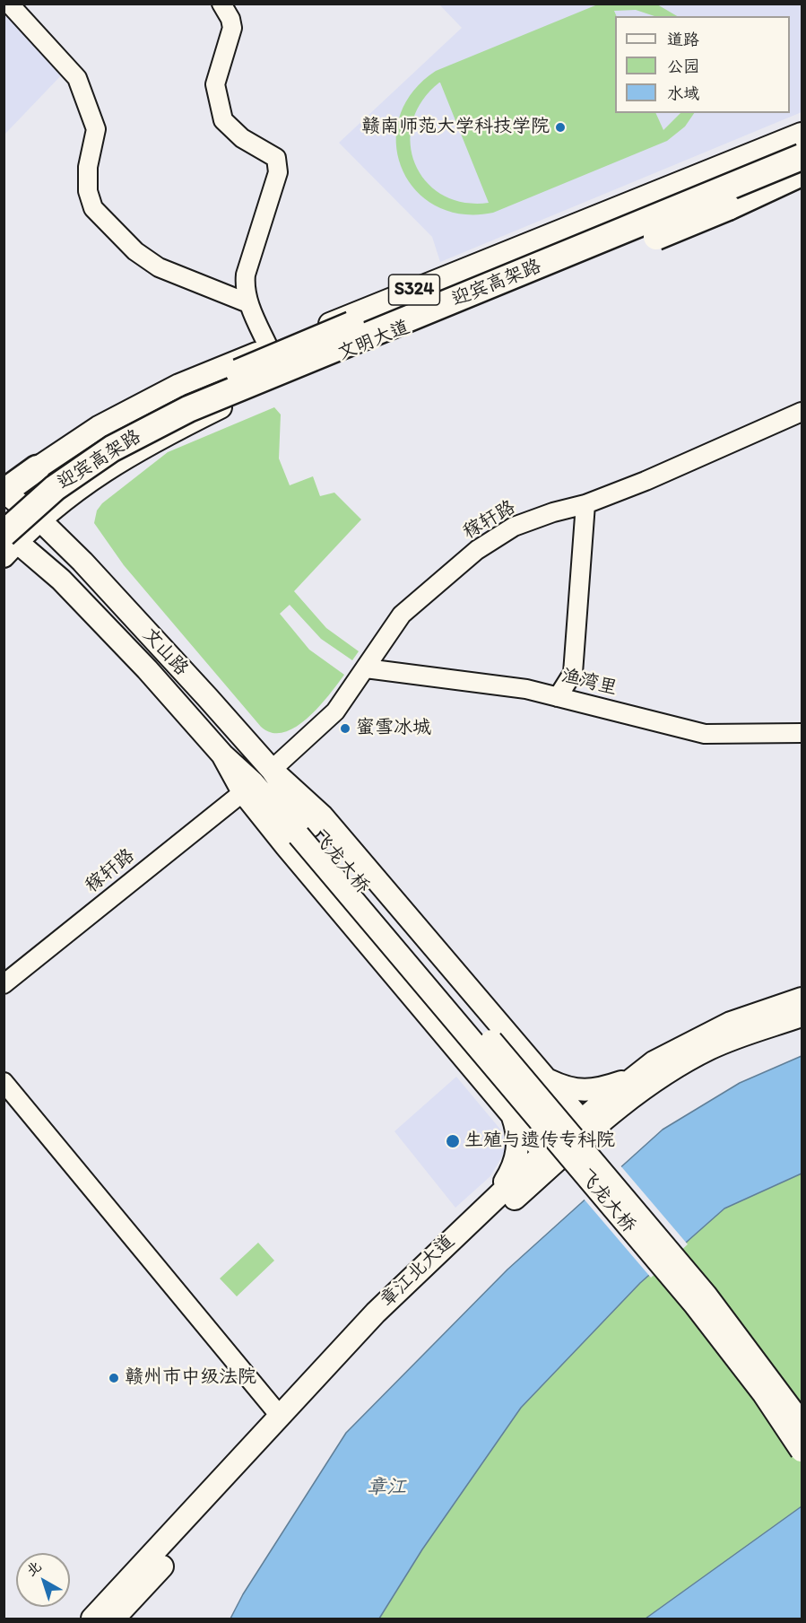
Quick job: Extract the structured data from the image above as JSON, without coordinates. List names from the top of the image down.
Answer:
{
  "streets": {
    "highway": ["迎宾高架路", "S324", "文明大道"],
    "main road": ["文山路", "飞龙大桥", "章江北大道"],
    "street": ["稼轩路", "渔湾里"]
  },
  "crossings": [
    ["迎宾高架路", "文明大道"],
    ["迎宾高架路", "文山路"],
    ["文明大道", "文山路"],
    ["稼轩路", "文山路"],
    ["稼轩路", "渔湾里"],
    ["文山路", "飞龙大桥"]
  ],
  "water": ["章江"],
  "places": [
    "赣南师范大学科技学院",
    "蜜雪冰城",
    "生殖与遗传专科院",
    "赣州市中级法院"
  ],
  "legend": ["道路", "公园", "水域"],
  "north": "top left"
}
